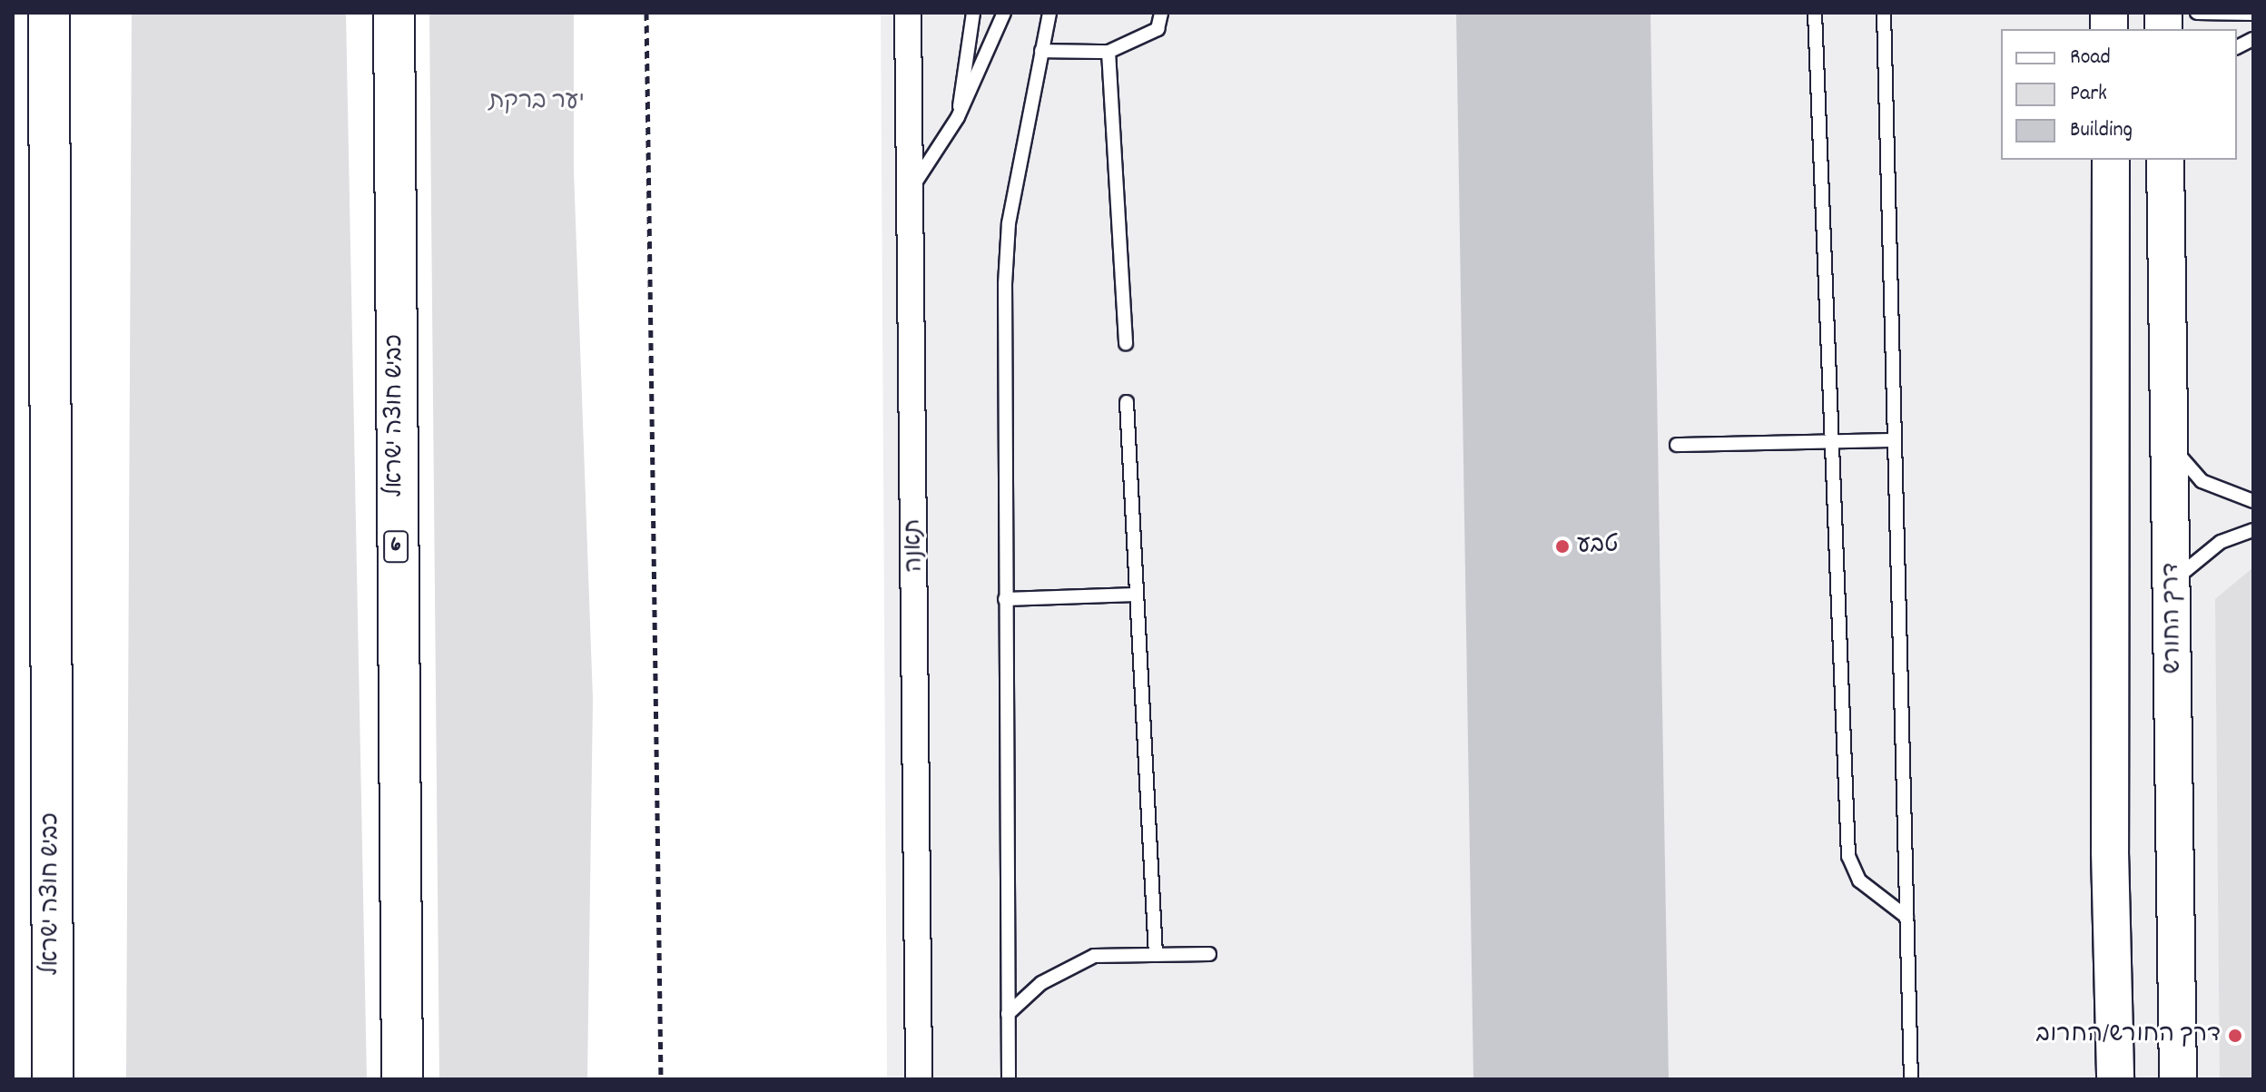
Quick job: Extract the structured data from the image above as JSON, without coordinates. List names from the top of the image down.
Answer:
{
  "streets": {
    "highway": ["כביש חוצה ישראל", "6"],
    "street": ["תאנה", "דרך החורש"]
  },
  "parks": ["יער ברקת"],
  "places": ["טבע", "דרך החורש/החרוב"],
  "legend": ["Road", "Park", "Building"]
}
